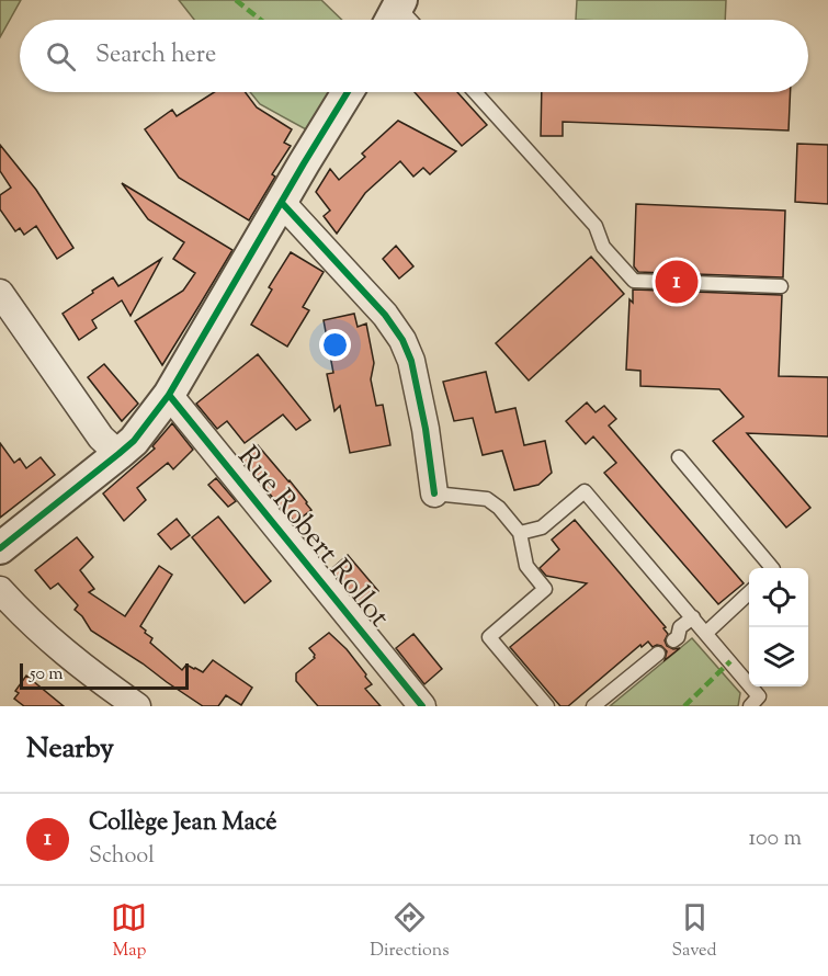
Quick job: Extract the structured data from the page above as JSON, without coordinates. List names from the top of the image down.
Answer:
{
  "streets": {
    "street": ["Rue Robert Rollot"]
  },
  "scale_bar": "50 m",
  "page": {
    "search": "Search here",
    "pins": "1",
    "scale": "50 m",
    "heading": "Nearby",
    "list": [
      {
        "mark": "1",
        "name": "Collège Jean Macé",
        "note": "School",
        "value": "100 m"
      }
    ],
    "nav": ["Map", "Directions", "Saved"]
  }
}
